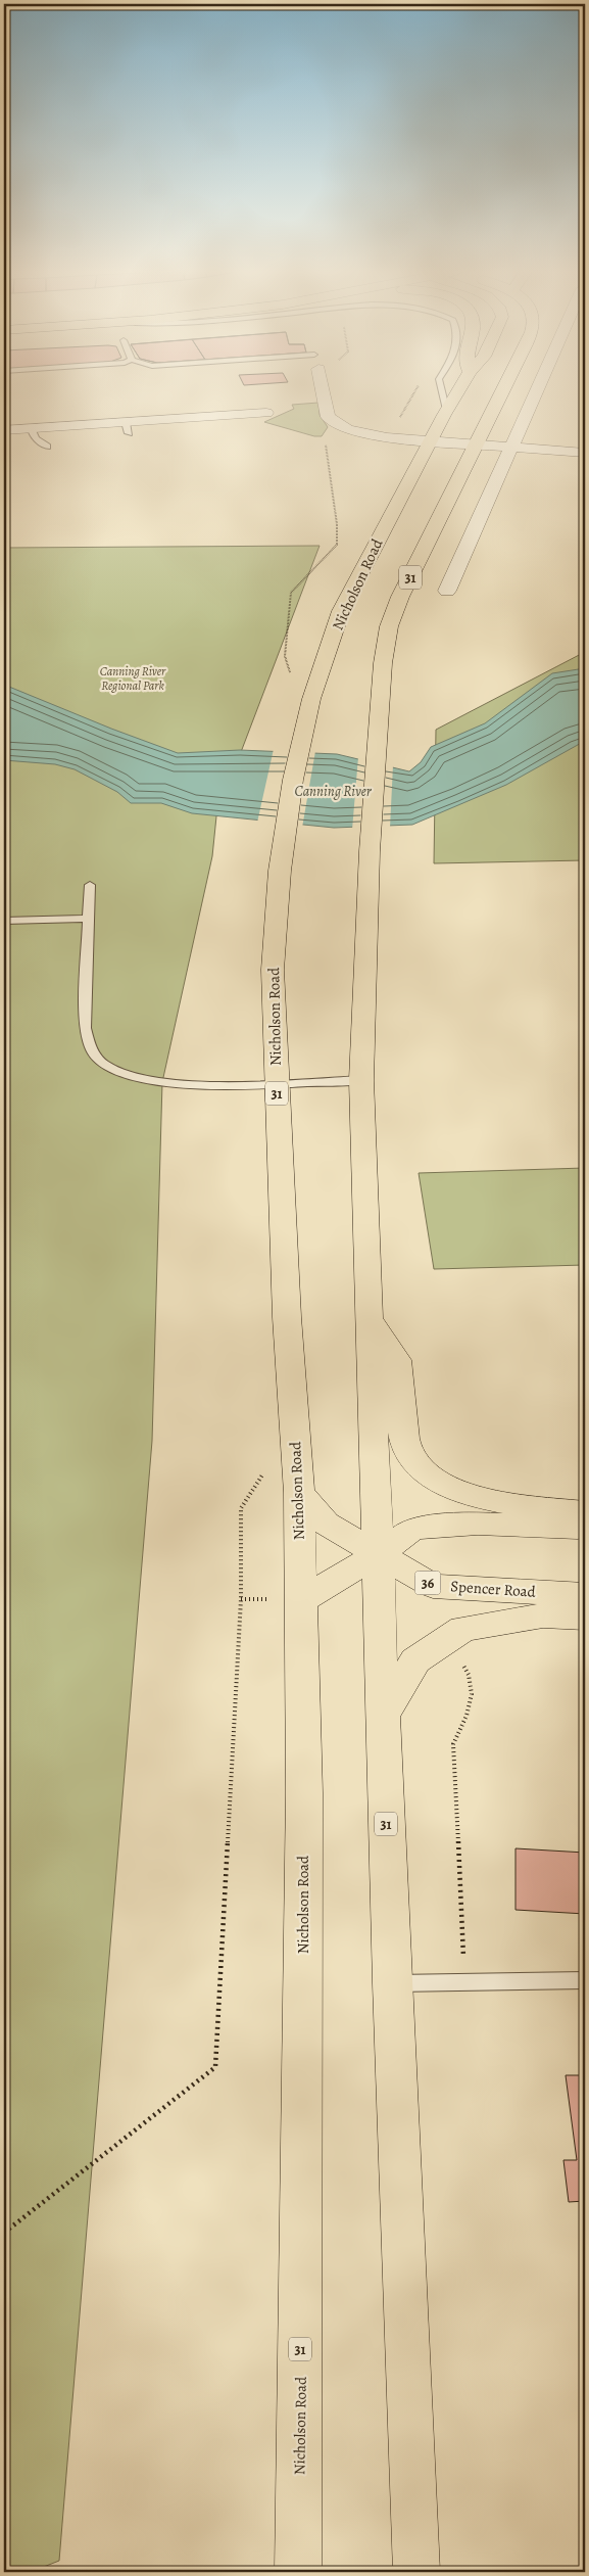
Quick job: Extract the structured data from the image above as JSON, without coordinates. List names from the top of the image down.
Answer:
{
  "streets": {
    "main road": [
      "31",
      "Nicholson Road",
      "36",
      "Spencer Road"
    ]
  },
  "crossings": [
    ["31", "Spencer Road"],
    ["Nicholson Road", "Spencer Road"]
  ],
  "water": ["Canning River"],
  "parks": ["Canning River Regional Park"]
}
